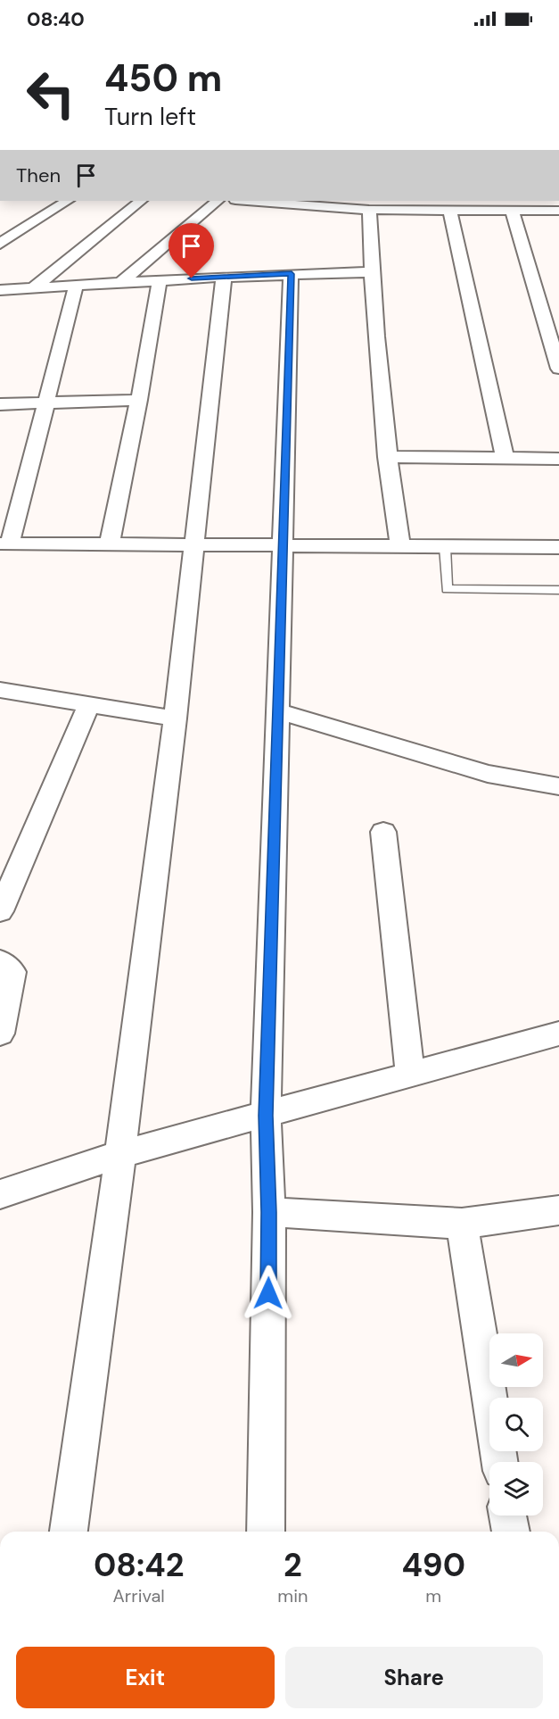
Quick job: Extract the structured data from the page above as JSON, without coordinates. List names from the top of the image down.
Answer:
{
  "north": "right",
  "page": {
    "status": "08:40",
    "turn": ["450 m", "Turn left"],
    "then": "Then",
    "eta": [
      "08:42",
      "Arrival",
      "2",
      "min",
      "490",
      "m"
    ],
    "buttons": ["Exit", "Share"]
  }
}
